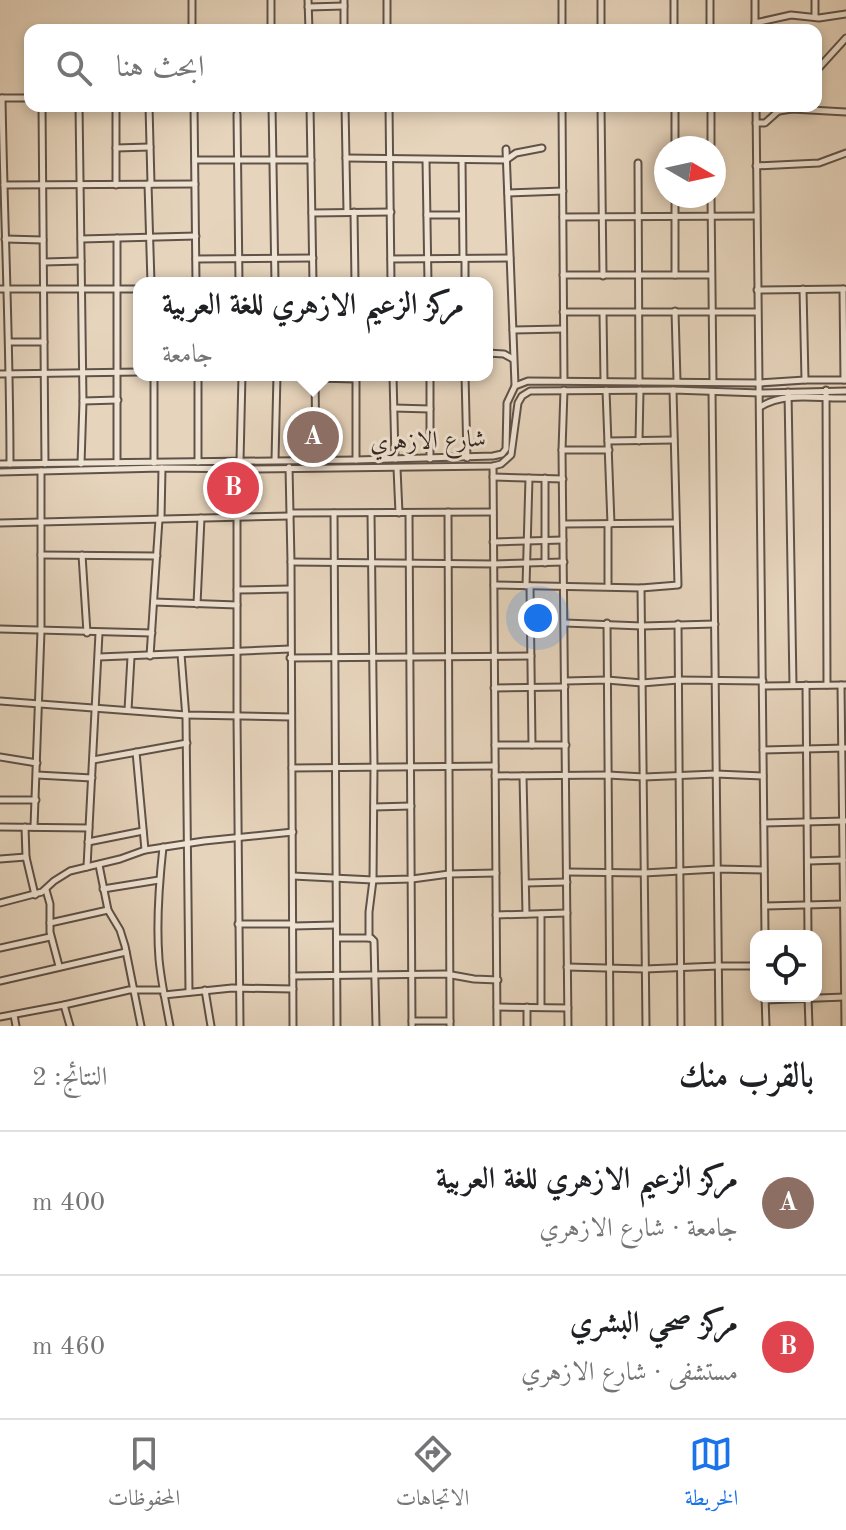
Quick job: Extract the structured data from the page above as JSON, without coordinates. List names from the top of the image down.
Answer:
{
  "streets": {
    "street": ["شارع الازهري"]
  },
  "north": "right",
  "page": {
    "search": "ابحث هنا",
    "popup": ["مركز الزعيم الازهري للغة العربية", "جامعة"],
    "pins": ["A", "B"],
    "heading": ["بالقرب منك", "النتائج: 2"],
    "list": [
      {
        "mark": "A",
        "name": "مركز الزعيم الازهري للغة العربية",
        "note": "جامعة · شارع الازهري",
        "value": "400 m"
      },
      {
        "mark": "B",
        "name": "مركز صحي البشري",
        "note": "مستشفى · شارع الازهري",
        "value": "460 m"
      }
    ],
    "nav": ["الخريطة", "الاتجاهات", "المحفوظات"]
  }
}
